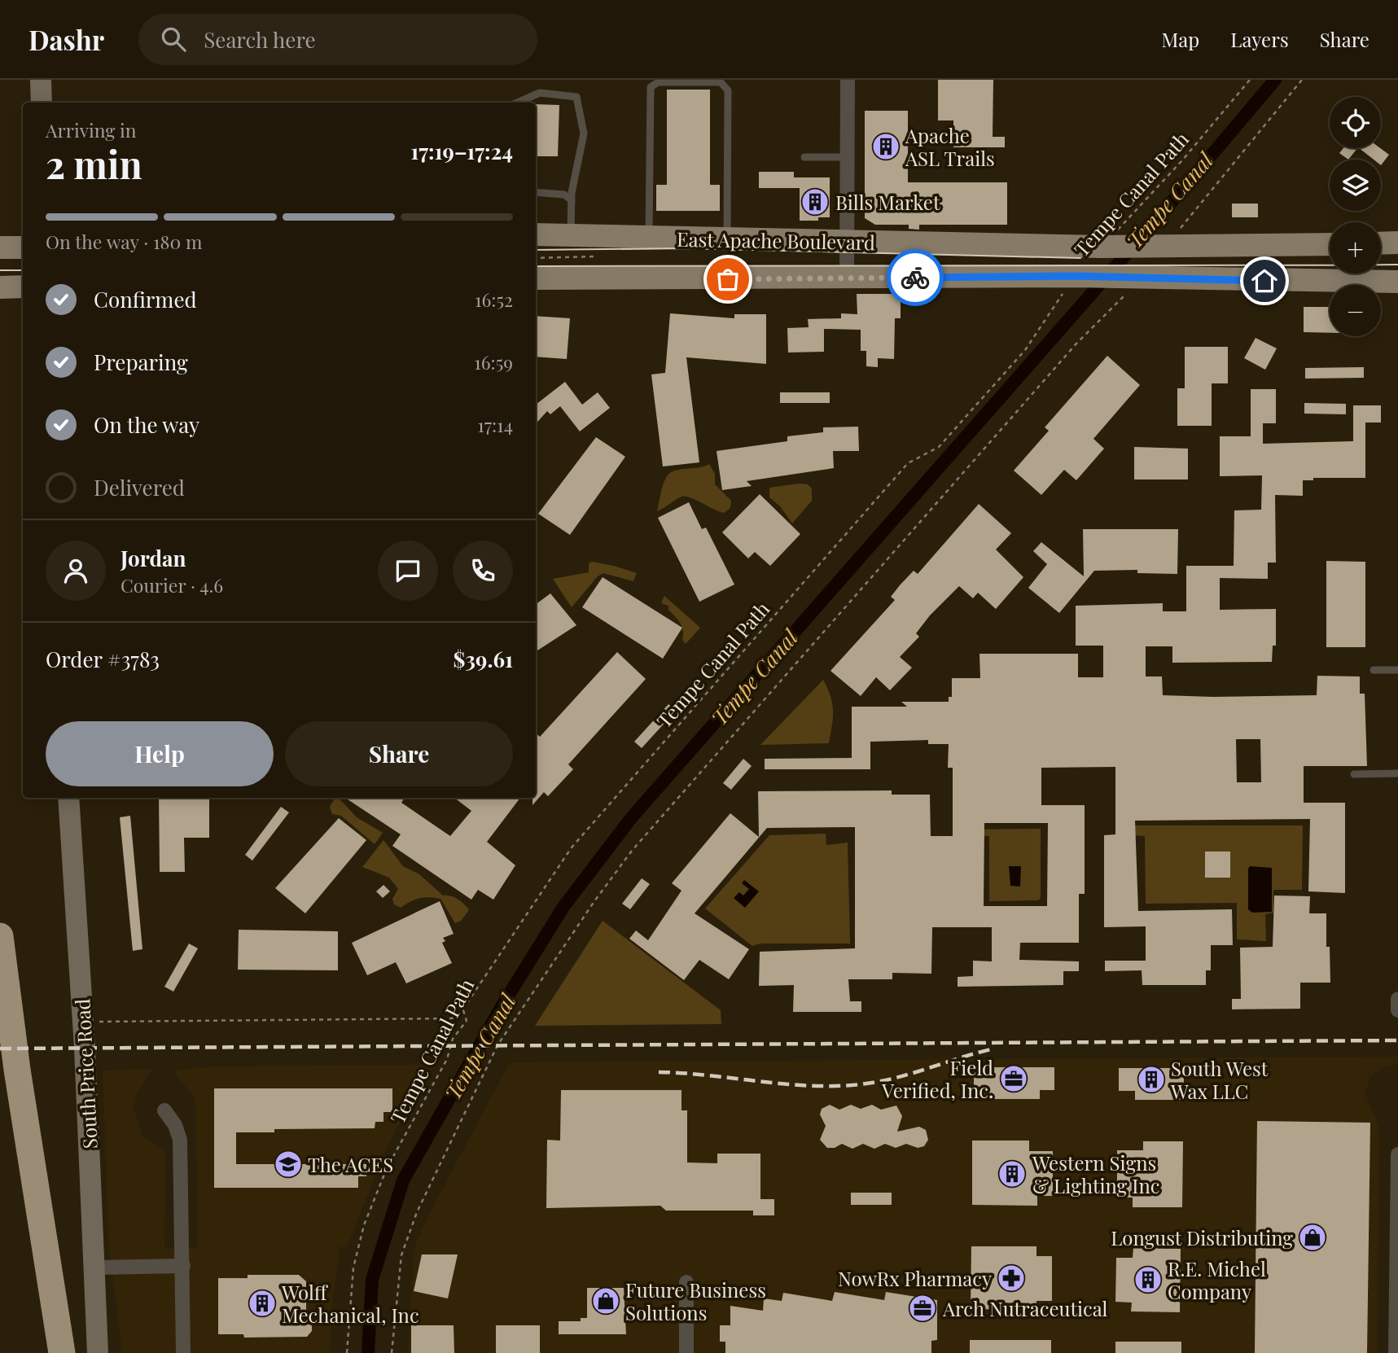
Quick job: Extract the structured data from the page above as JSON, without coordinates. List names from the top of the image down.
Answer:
{
  "streets": {
    "main road": ["East Apache Boulevard", "South Price Road"],
    "path": ["Tempe Canal Path"]
  },
  "crossings": [
    ["Tempe Canal Path", "East Apache Boulevard"]
  ],
  "water": ["Tempe Canal"],
  "places": {
    "building": [
      "Apache ASL Trails",
      "Bills Market",
      "South West Wax LLC",
      "Western Signs & Lighting Inc",
      "R.E. Michel Company",
      "Wolff Mechanical, Inc"
    ],
    "office": ["Field Verified, Inc.", "Arch Nutraceutical"],
    "school or university": ["The ACES"],
    "shop": ["Longust Distributing", "Future Business Solutions"],
    "pharmacy": ["NowRx Pharmacy"]
  },
  "page": {
    "header": "Dashr",
    "search": "Search here",
    "nav": ["Map", "Layers", "Share"],
    "map_buttons": ["+", "−"],
    "heading": ["2 min", "Arriving in", "17:19–17:24"],
    "panel": [
      "Jordan",
      "Courier · 4.6",
      "Order #3783",
      "$39.61"
    ],
    "bar": "On the way · 180 m",
    "list": [
      ["Confirmed", "16:52"],
      ["Preparing", "16:59"],
      ["On the way", "17:14"],
      "Delivered"
    ],
    "buttons": ["Help", "Share"]
  }
}
